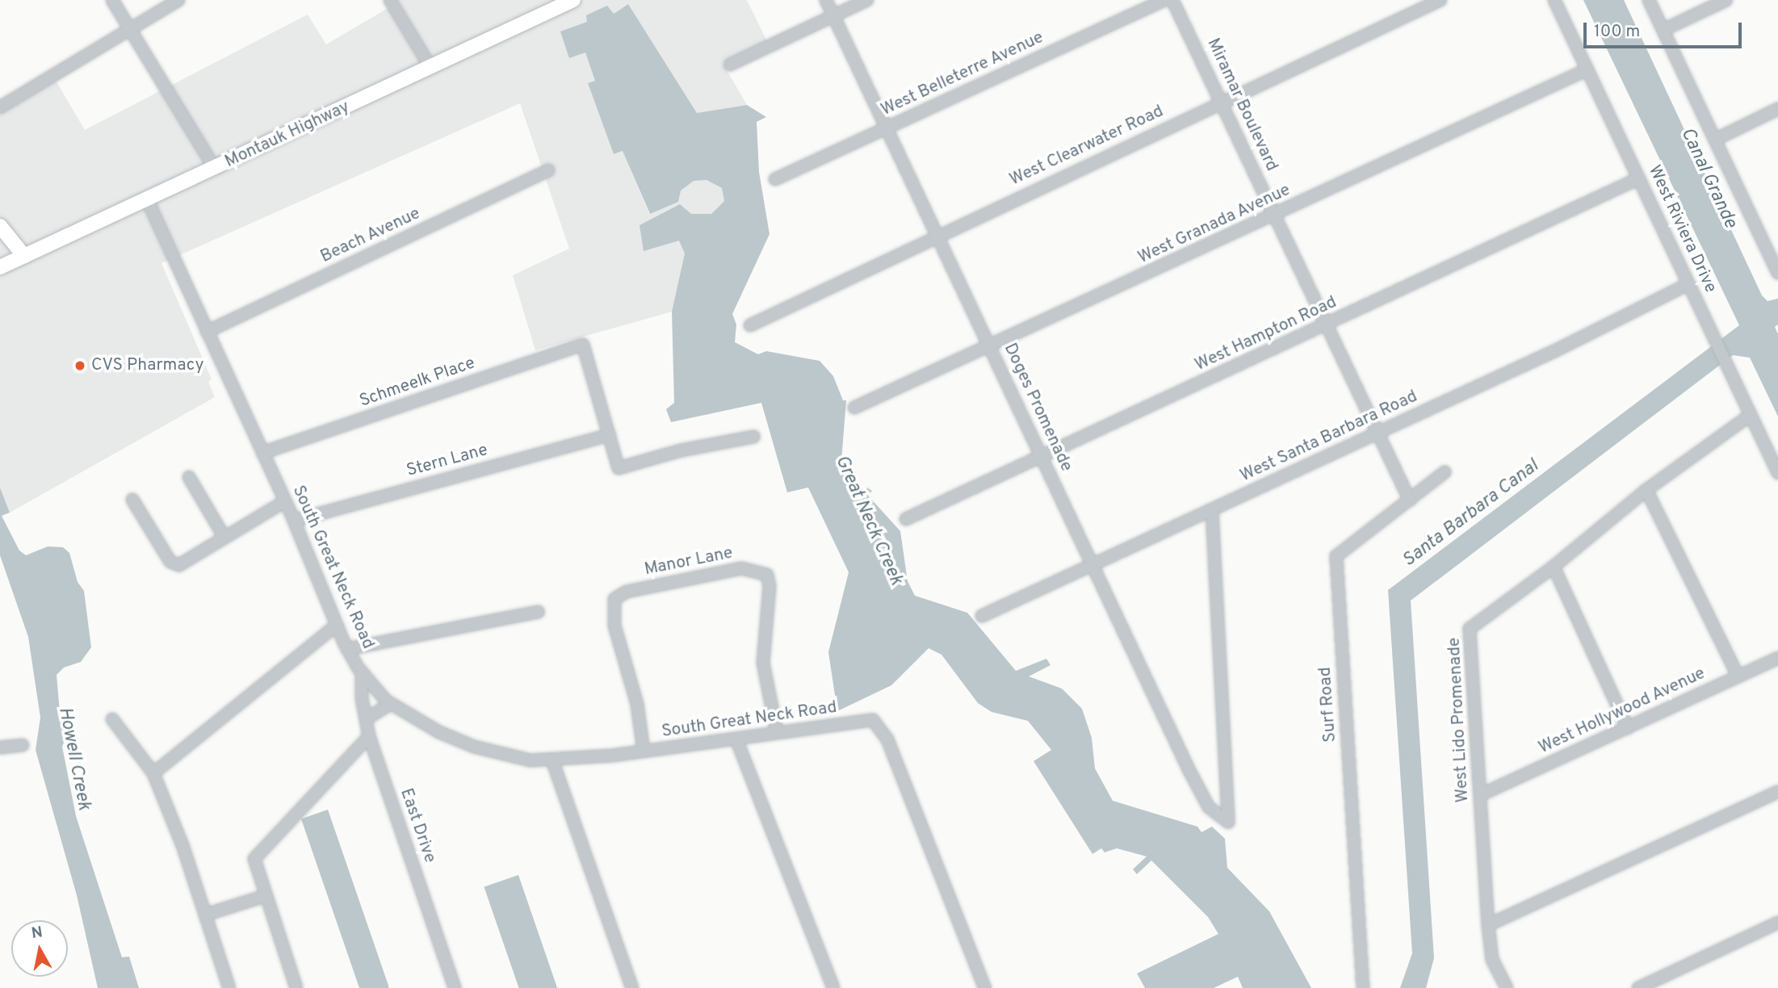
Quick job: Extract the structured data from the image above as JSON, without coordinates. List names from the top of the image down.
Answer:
{
  "streets": {
    "main road": ["Montauk Highway"],
    "street": [
      "West Belleterre Avenue",
      "Miramar Boulevard",
      "West Clearwater Road",
      "West Granada Avenue",
      "West Riviera Drive",
      "Beach Avenue",
      "West Hampton Road",
      "Schmeelk Place",
      "Doges Promenade",
      "West Santa Barbara Road",
      "Stern Lane",
      "Manor Lane",
      "South Great Neck Road",
      "Surf Road",
      "West Hollywood Avenue",
      "West Lido Promenade",
      "East Drive"
    ]
  },
  "crossings": [
    ["West Belleterre Avenue", "Doges Promenade"],
    ["Miramar Boulevard", "West Clearwater Road"],
    ["Miramar Boulevard", "West Granada Avenue"],
    ["Miramar Boulevard", "West Hampton Road"],
    ["Miramar Boulevard", "West Santa Barbara Road"],
    ["Miramar Boulevard", "Surf Road"],
    ["Montauk Highway", "South Great Neck Road"],
    ["West Clearwater Road", "Doges Promenade"],
    ["West Granada Avenue", "West Riviera Drive"],
    ["West Granada Avenue", "Doges Promenade"],
    ["West Riviera Drive", "West Hampton Road"],
    ["West Riviera Drive", "West Santa Barbara Road"],
    ["West Riviera Drive", "West Lido Promenade"],
    ["Beach Avenue", "South Great Neck Road"],
    ["West Hampton Road", "Doges Promenade"],
    ["Schmeelk Place", "Stern Lane"],
    ["Schmeelk Place", "South Great Neck Road"],
    ["Doges Promenade", "West Santa Barbara Road"],
    ["Stern Lane", "South Great Neck Road"],
    ["Manor Lane", "South Great Neck Road"],
    ["South Great Neck Road", "East Drive"],
    ["West Hollywood Avenue", "West Lido Promenade"]
  ],
  "water": [
    "Canal Grande",
    "Santa Barbara Canal",
    "Great Neck Creek",
    "Howell Creek"
  ],
  "places": ["CVS Pharmacy"],
  "scale_bar": "100 m",
  "north": "top"
}
